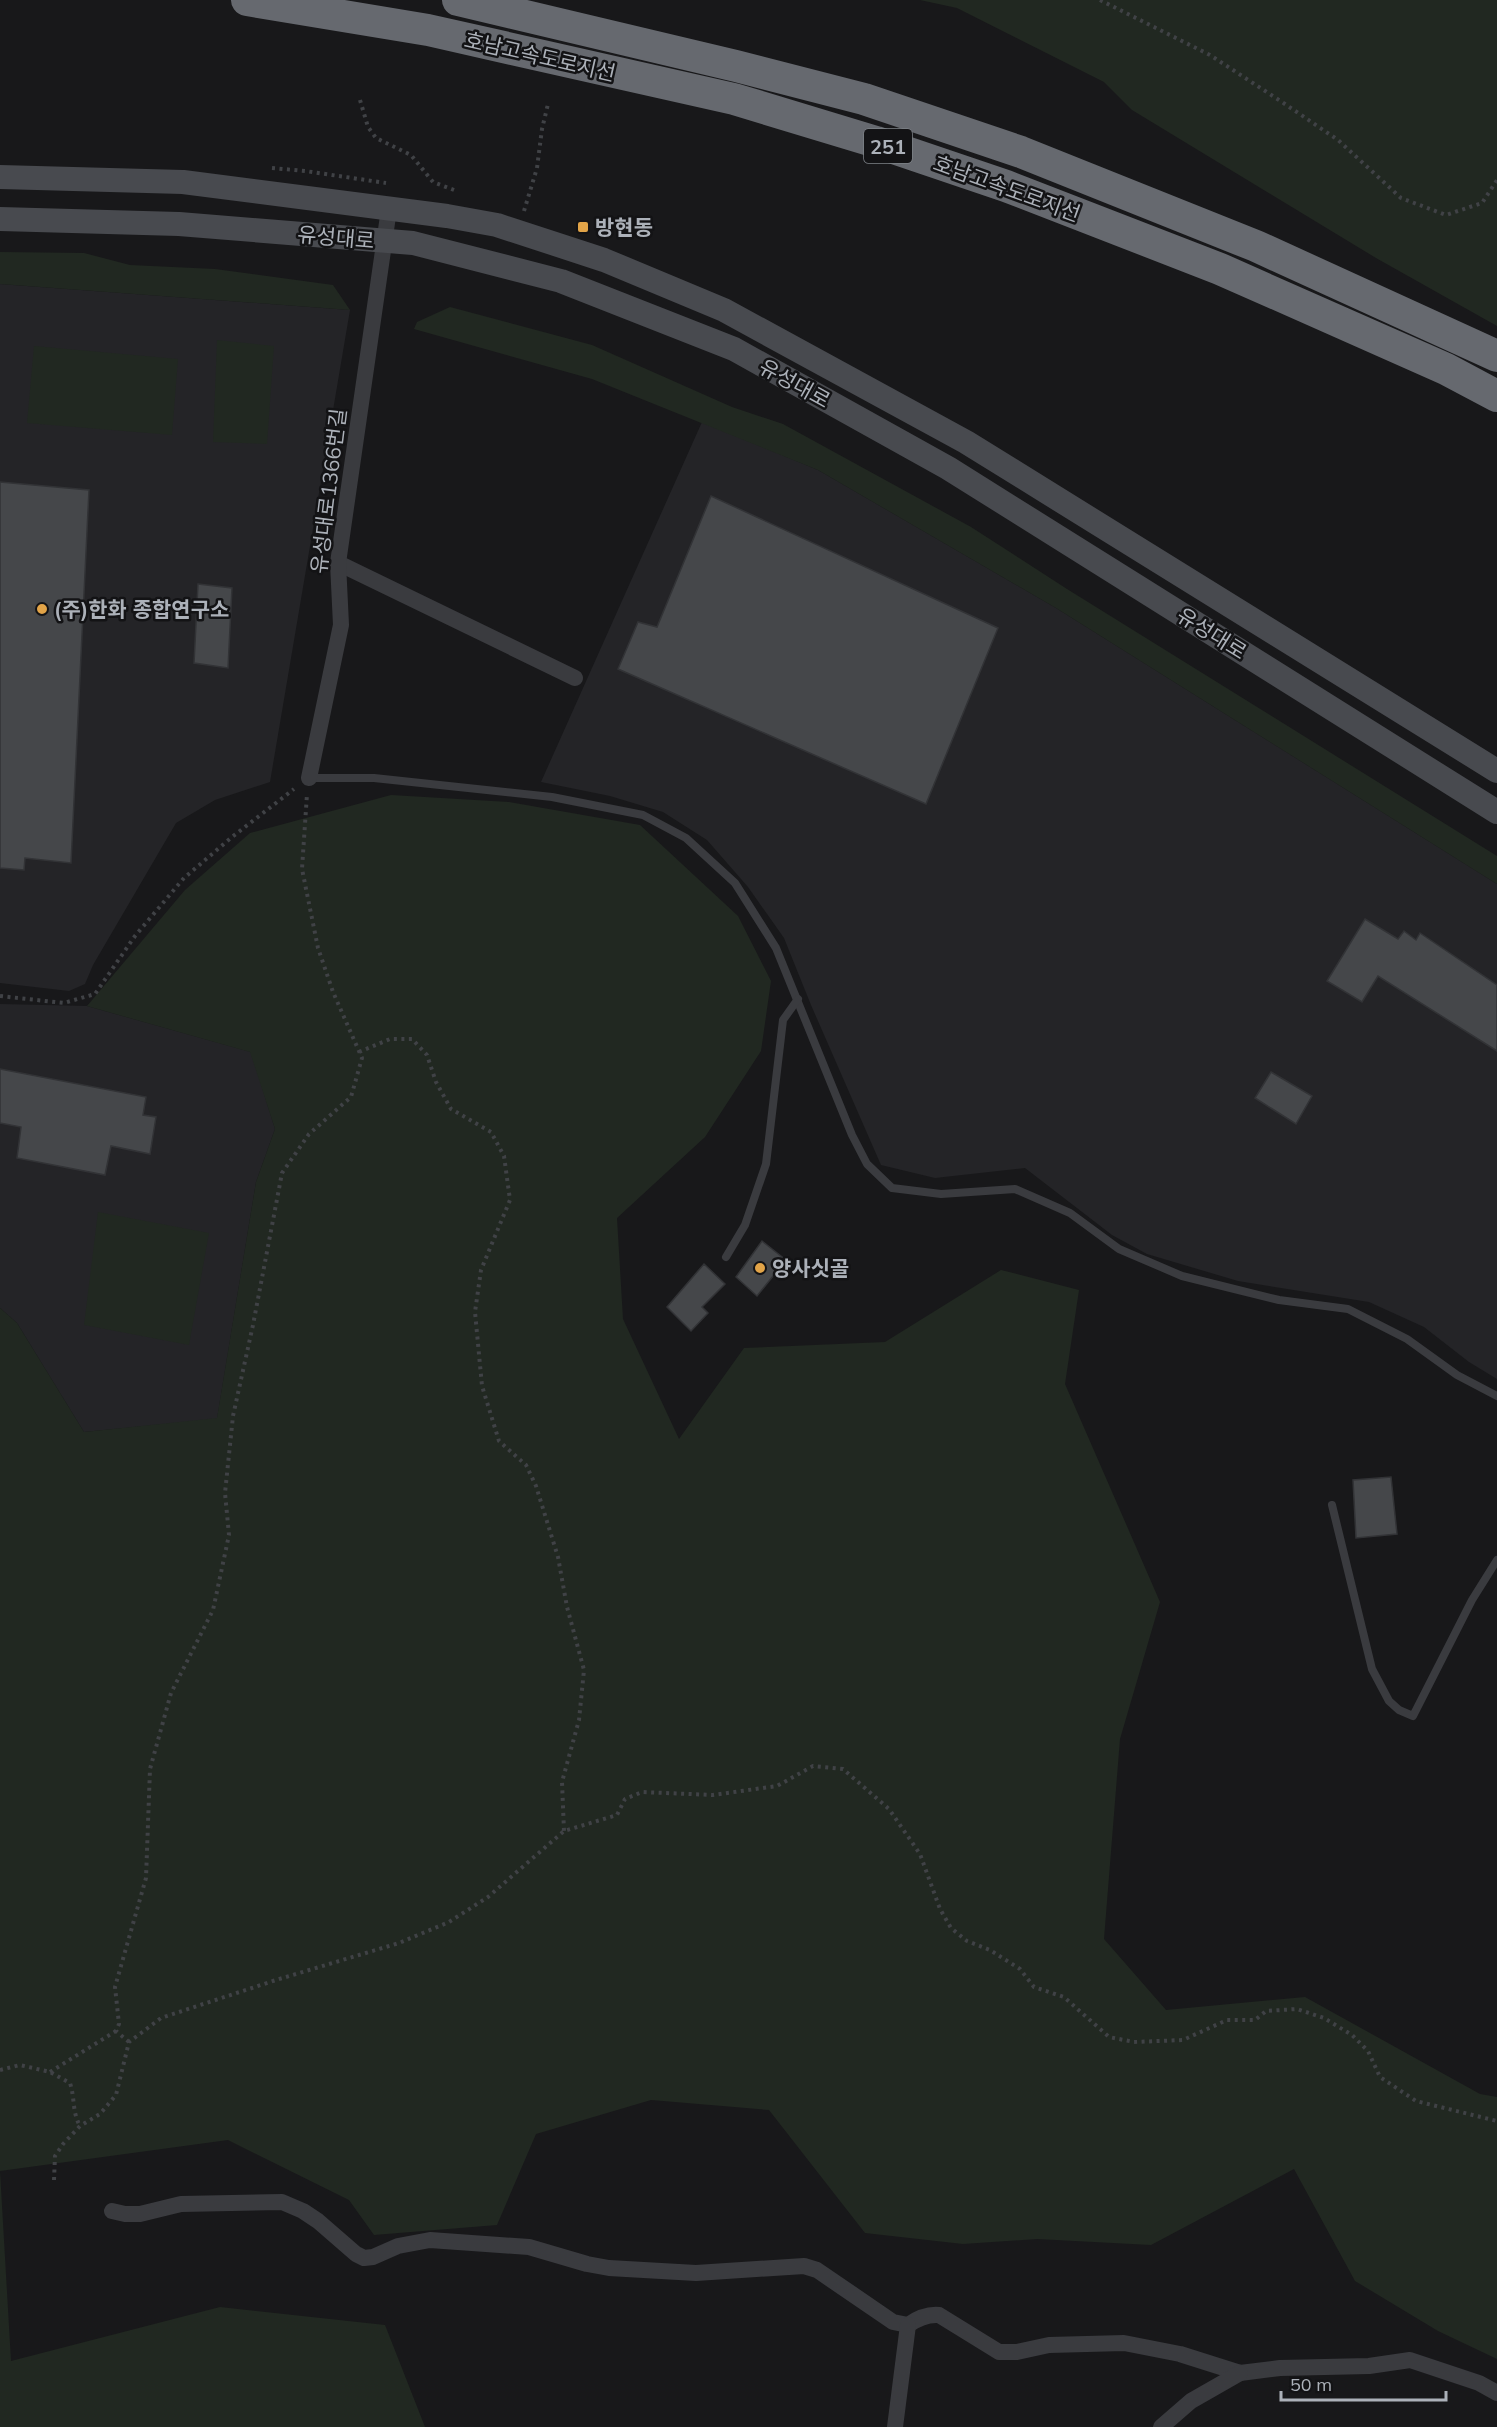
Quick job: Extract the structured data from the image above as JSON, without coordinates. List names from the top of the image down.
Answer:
{
  "streets": {
    "highway": ["호남고속도로지선", "251"],
    "main road": ["유성대로"],
    "street": ["유성대로1366번길"]
  },
  "crossings": [
    ["유성대로", "유성대로1366번길"]
  ],
  "places": {
    "transit": ["방현동"],
    "other": ["(주)한화 종합연구소", "양사싯골"]
  },
  "scale_bar": "50 m"
}
